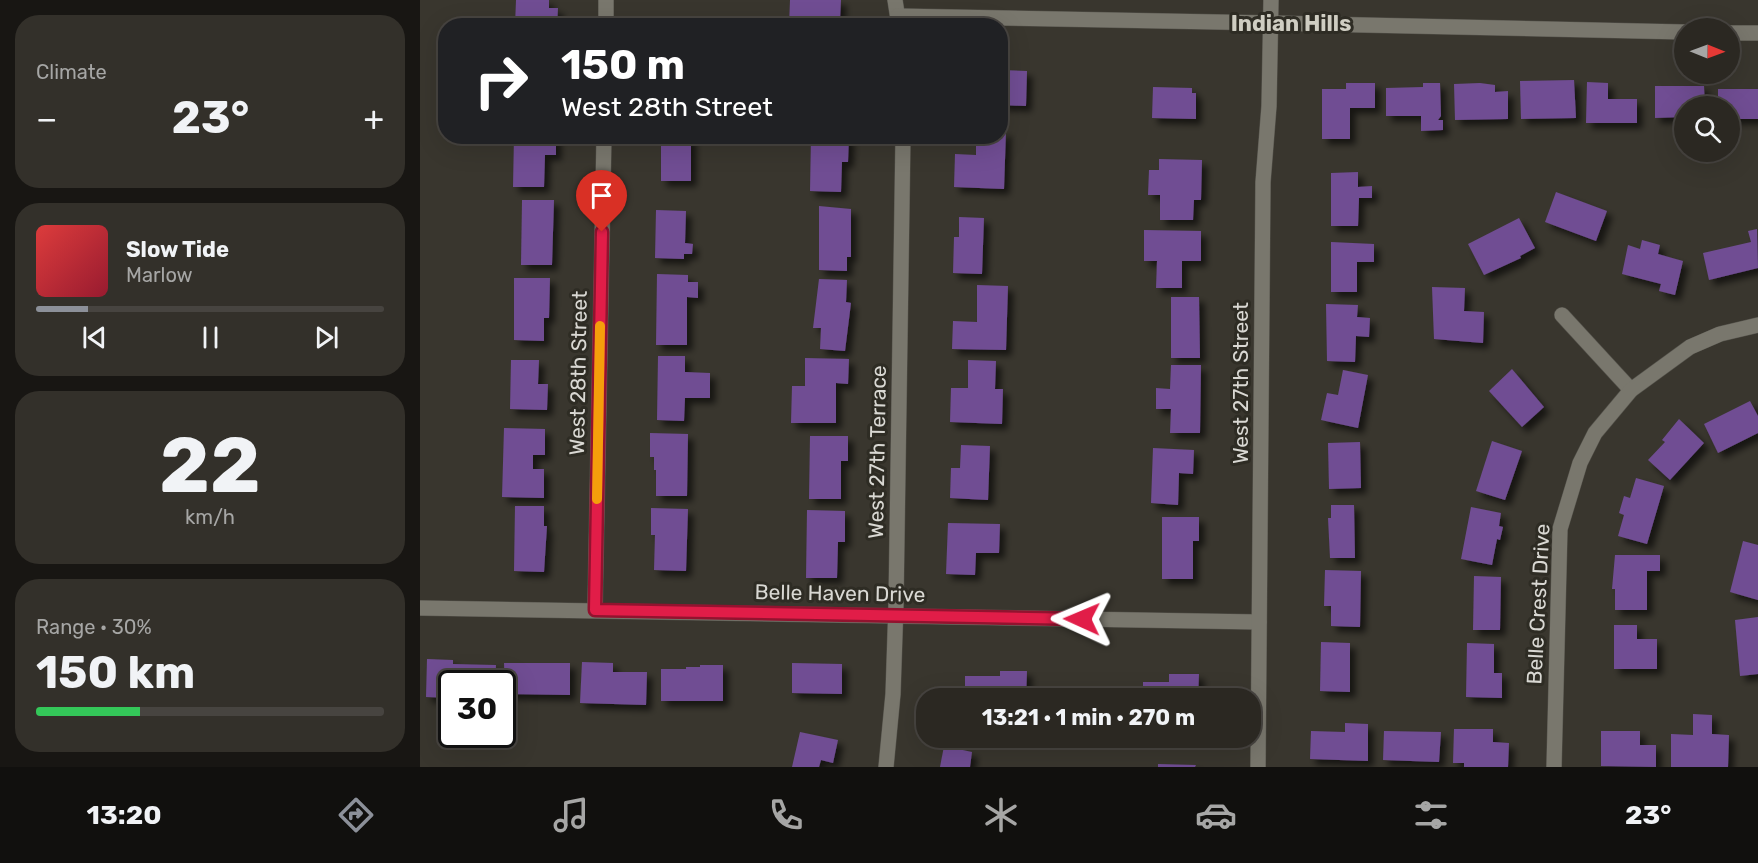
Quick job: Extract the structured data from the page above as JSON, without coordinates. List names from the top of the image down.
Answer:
{
  "streets": {
    "street": [
      "West 28th Street",
      "West 27th Street",
      "West 27th Terrace",
      "Belle Haven Drive",
      "Belle Crest Drive"
    ]
  },
  "crossings": [
    ["West 28th Street", "Belle Haven Drive"],
    ["West 27th Street", "Belle Haven Drive"],
    ["West 27th Terrace", "Belle Haven Drive"]
  ],
  "districts": ["Indian Hills"],
  "north": "right",
  "page": {
    "tile": [
      "Climate",
      ["22", "km/h"],
      ["Range · 30%", "150 km"]
    ],
    "turn": ["150 m", "West 28th Street"],
    "heat": ["−", "23°", "+"],
    "song": ["Slow Tide", "Marlow"],
    "limit": "30",
    "trip": "13:21 · 1 min · 270 m",
    "tabs": ["13:20", "23°"]
  }
}
